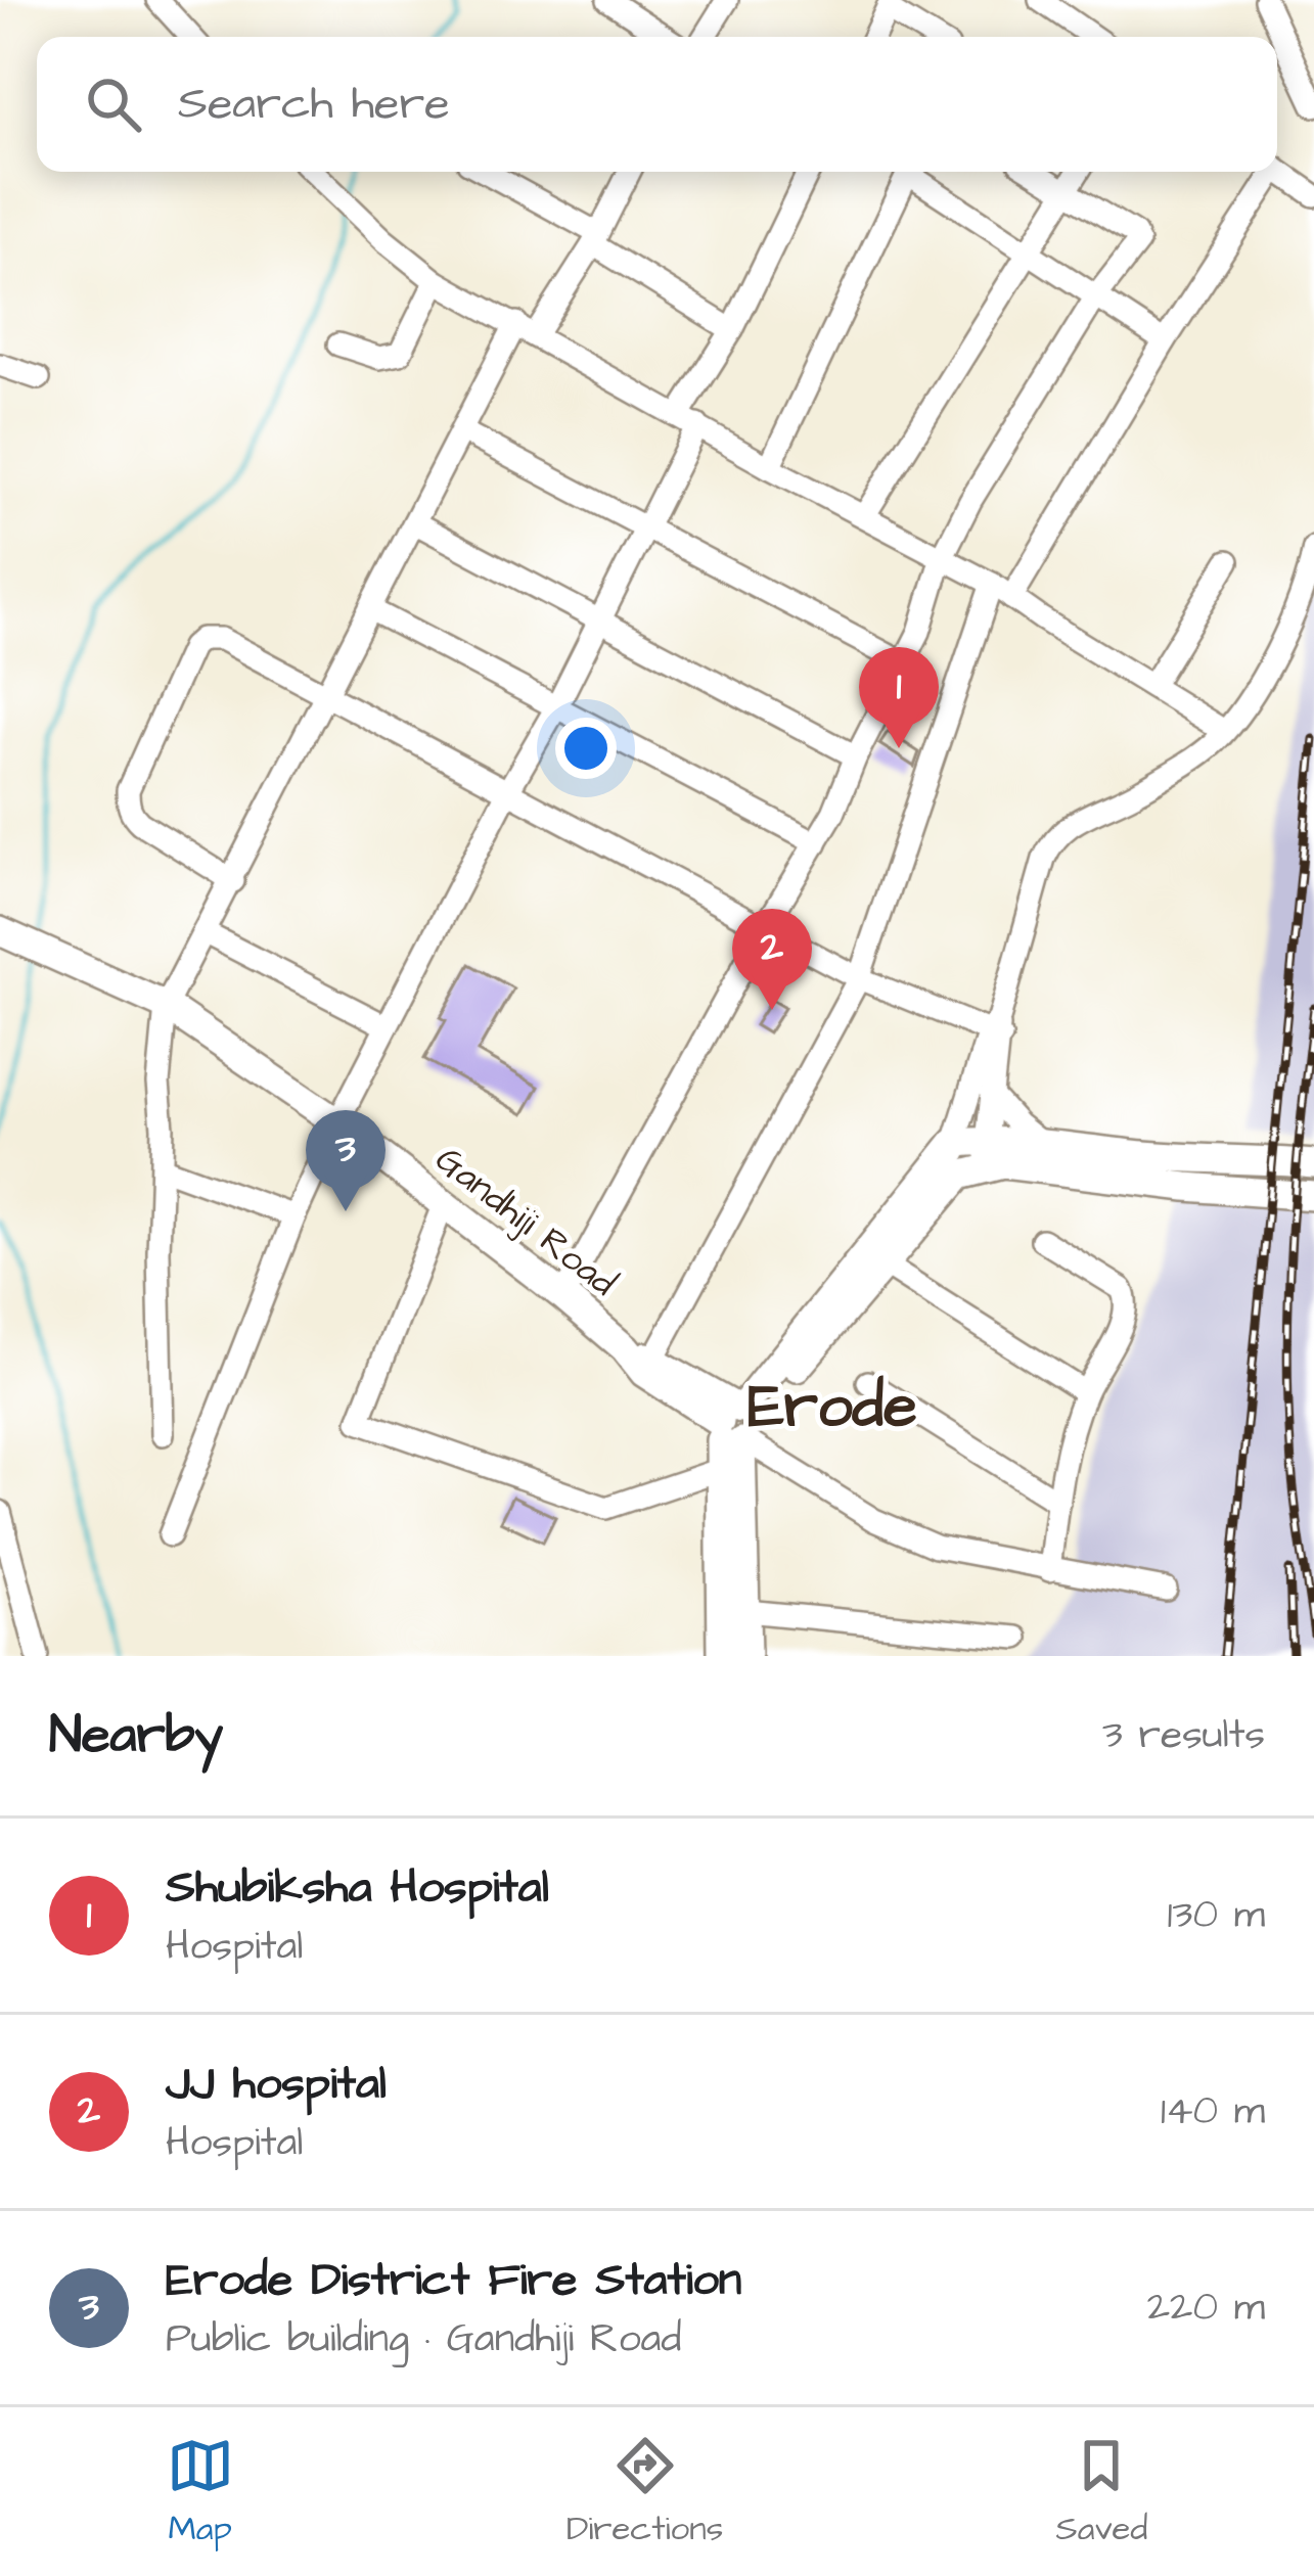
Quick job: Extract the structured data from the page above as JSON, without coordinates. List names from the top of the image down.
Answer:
{
  "streets": {
    "main road": ["Gandhiji Road"]
  },
  "districts": ["Erode"],
  "page": {
    "search": "Search here",
    "pins": ["1", "2", "3"],
    "heading": ["Nearby", "3 results"],
    "list": [
      {
        "mark": "1",
        "name": "Shubiksha Hospital",
        "note": "Hospital",
        "value": "130 m"
      },
      {
        "mark": "2",
        "name": "JJ hospital",
        "note": "Hospital",
        "value": "140 m"
      },
      {
        "mark": "3",
        "name": "Erode District Fire Station",
        "note": "Public building · Gandhiji Road",
        "value": "220 m"
      }
    ],
    "nav": ["Map", "Directions", "Saved"]
  }
}
